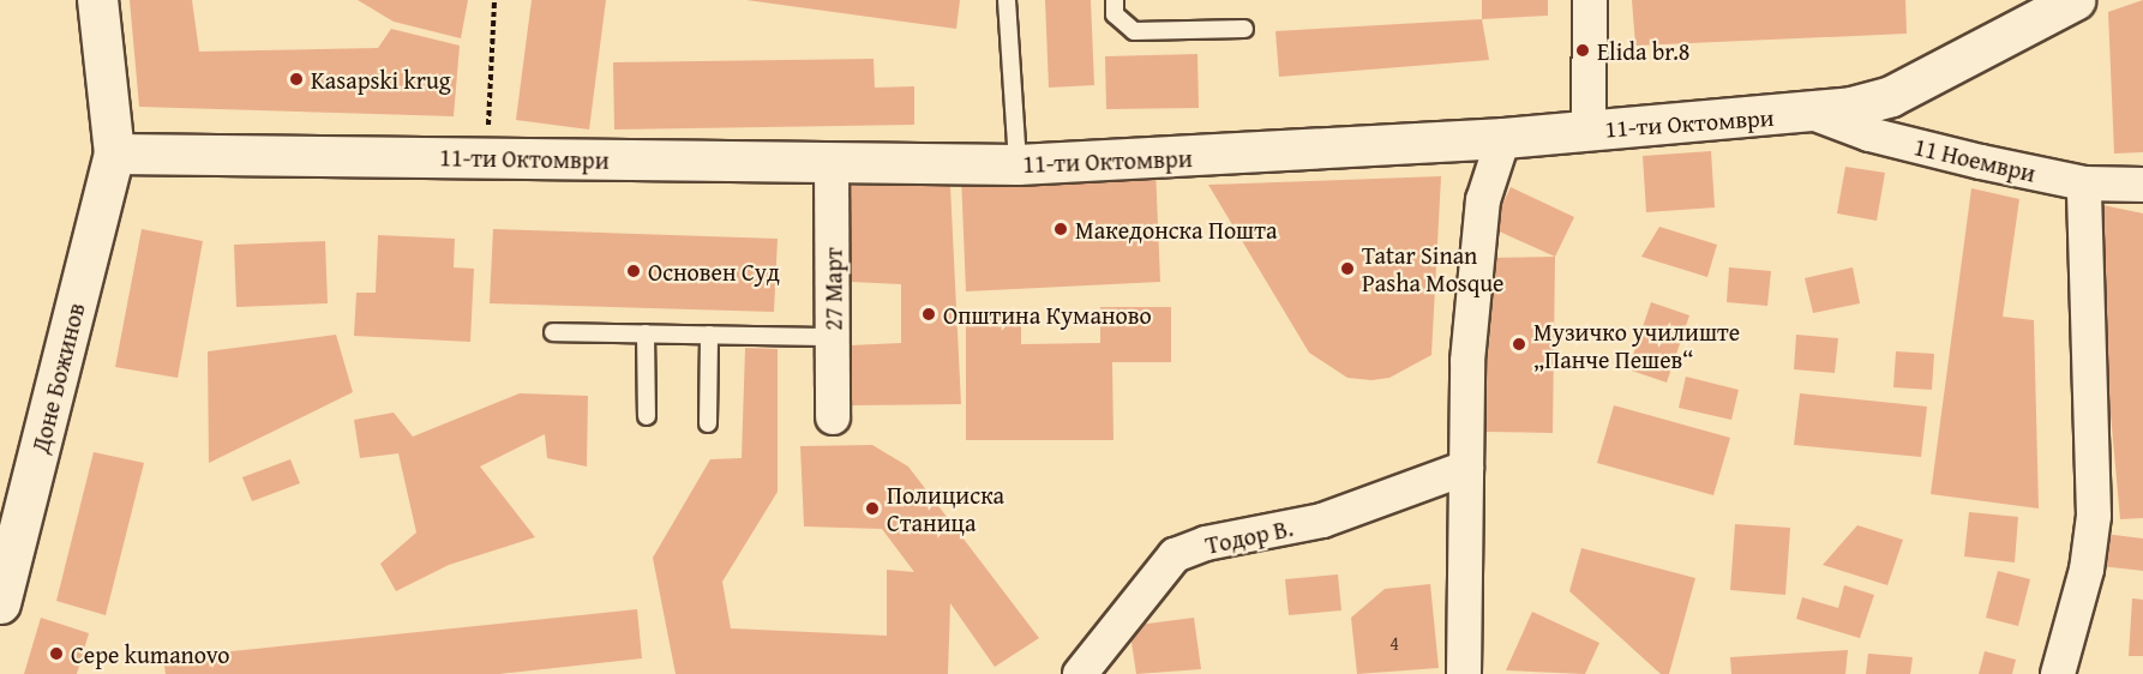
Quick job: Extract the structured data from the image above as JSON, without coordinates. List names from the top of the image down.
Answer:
{
  "streets": {
    "main road": ["11-ти Октомври", "Доне Божинов"],
    "street": ["11 Ноември", "27 Март", "Тодор В."]
  },
  "crossings": [
    ["11-ти Октомври", "11 Ноември"],
    ["11-ти Октомври", "27 Март"],
    ["11-ти Октомври", "Доне Божинов"]
  ],
  "places": [
    "Elida br.8",
    "Kasapski krug",
    "Македонска Пошта",
    "Tatar Sinan Pasha Mosque",
    "Основен Суд",
    "Општина Куманово",
    "Музичко училиште „Панче Пешев“",
    "Полициска Станица",
    "Cepe kumanovo"
  ],
  "house_numbers": ["4"]
}
